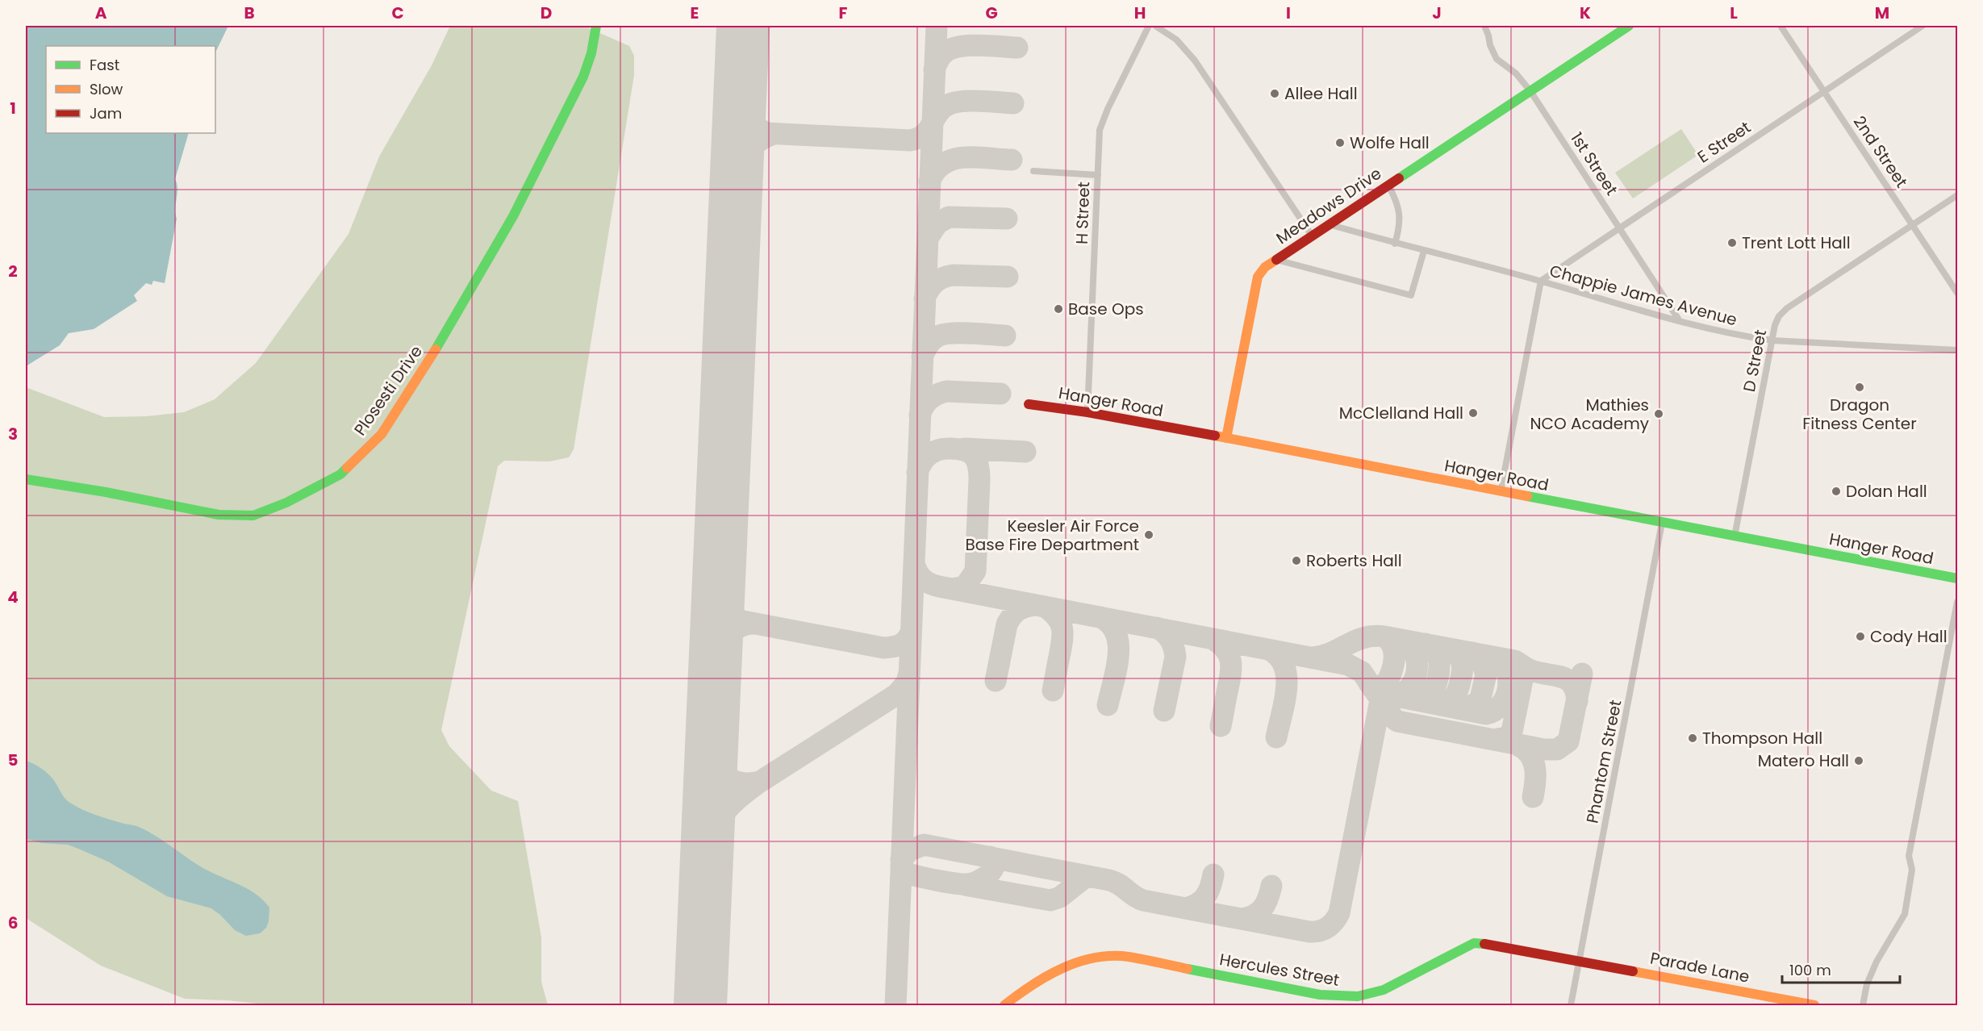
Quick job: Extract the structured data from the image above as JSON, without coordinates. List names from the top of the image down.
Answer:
{
  "streets": {
    "street": [
      "E Street",
      "2nd Street",
      "1st Street",
      "Meadows Drive",
      "H Street",
      "Chappie James Avenue",
      "D Street",
      "Plosesti Drive",
      "Hanger Road",
      "Phantom Street",
      "Parade Lane",
      "Hercules Street"
    ]
  },
  "crossings": [
    ["E Street", "2nd Street"],
    ["E Street", "1st Street"],
    ["E Street", "Chappie James Avenue"],
    ["2nd Street", "D Street"],
    ["1st Street", "Meadows Drive"],
    ["1st Street", "Chappie James Avenue"],
    ["Meadows Drive", "Chappie James Avenue"],
    ["Meadows Drive", "Hanger Road"],
    ["H Street", "Hanger Road"],
    ["Chappie James Avenue", "D Street"],
    ["D Street", "Hanger Road"],
    ["Hanger Road", "Phantom Street"],
    ["Phantom Street", "Parade Lane"],
    ["Phantom Street", "Hercules Street"],
    ["Parade Lane", "Hercules Street"]
  ],
  "places": [
    "Allee Hall",
    "Wolfe Hall",
    "Trent Lott Hall",
    "Base Ops",
    "Dragon Fitness Center",
    "McClelland Hall",
    "Mathies NCO Academy",
    "Dolan Hall",
    "Keesler Air Force Base Fire Department",
    "Roberts Hall",
    "Cody Hall",
    "Thompson Hall",
    "Matero Hall"
  ],
  "legend": ["Fast", "Slow", "Jam"],
  "scale_bar": "100 m",
  "grid": {
    "columns": [
      "A",
      "B",
      "C",
      "D",
      "E",
      "F",
      "G",
      "H",
      "I",
      "J",
      "K",
      "L",
      "M"
    ],
    "rows": [
      "1",
      "2",
      "3",
      "4",
      "5",
      "6"
    ]
  }
}
